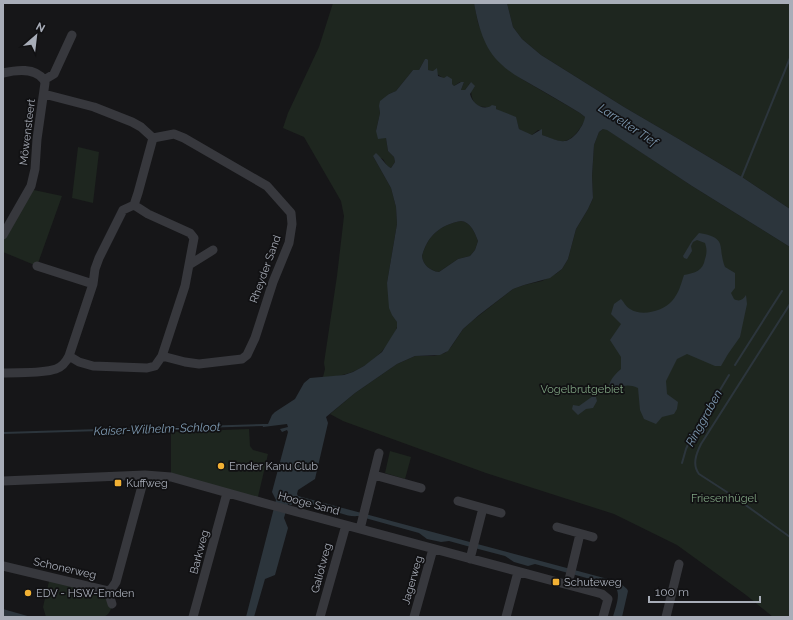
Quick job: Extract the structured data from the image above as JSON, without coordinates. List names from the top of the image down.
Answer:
{
  "streets": {
    "street": [
      "Möwensteert",
      "Rheyder Sand",
      "Hooge Sand",
      "Barkweg",
      "Schonerweg",
      "Galiotweg",
      "Jagerweg"
    ]
  },
  "crossings": [
    ["Hooge Sand", "Barkweg"],
    ["Hooge Sand", "Galiotweg"],
    ["Hooge Sand", "Jagerweg"]
  ],
  "water": ["Larrelter Tief", "Ringgraben", "Kaiser-Wilhelm-Schloot"],
  "parks": ["Vogelbrutgebiet", "Friesenhügel"],
  "places": {
    "other": ["Emder Kanu Club", "EDV - HSW-Emden"],
    "transit": ["Kuffweg", "Schuteweg"]
  },
  "scale_bar": "100 m",
  "north": "top right"
}
